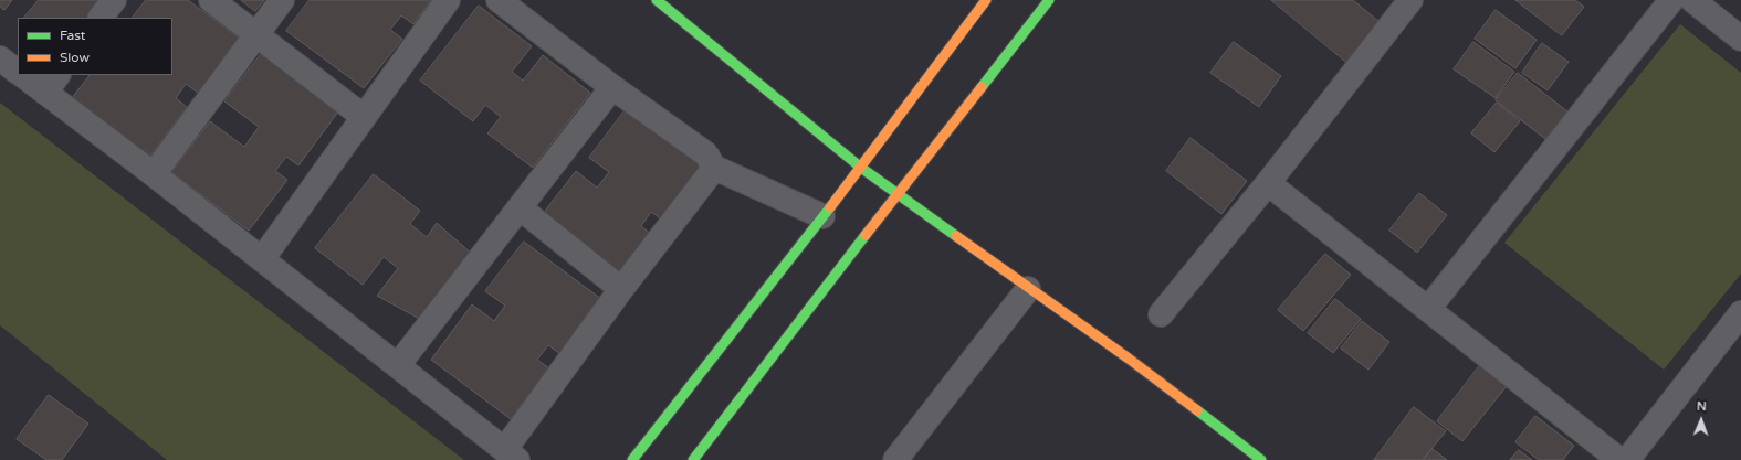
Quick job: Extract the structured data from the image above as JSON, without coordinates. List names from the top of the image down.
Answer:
{
  "legend": ["Fast", "Slow"],
  "north": "top"
}
